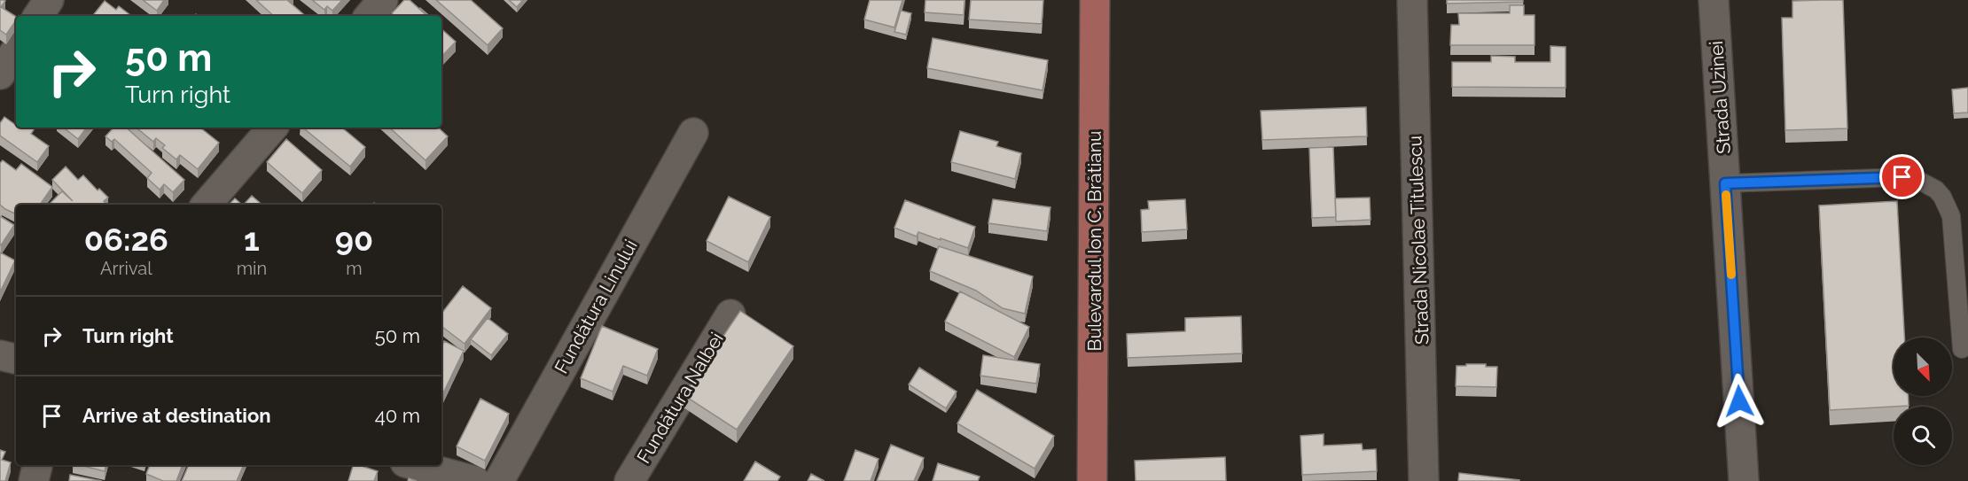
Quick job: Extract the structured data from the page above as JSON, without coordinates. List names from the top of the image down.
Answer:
{
  "streets": {
    "main road": ["Bulevardul Ion C. Brătianu"],
    "street": [
      "Strada Uzinei",
      "Strada Nicolae Titulescu",
      "Fundătura Linului",
      "Fundătura Nalbei"
    ]
  },
  "north": "bottom right",
  "page": {
    "turn": ["50 m", "Turn right"],
    "eta": [
      "06:26",
      "Arrival",
      "1",
      "min",
      "90",
      "m"
    ],
    "list": [
      {
        "name": "Turn right",
        "value": "50 m"
      },
      {
        "name": "Arrive at destination",
        "value": "40 m"
      }
    ]
  }
}
